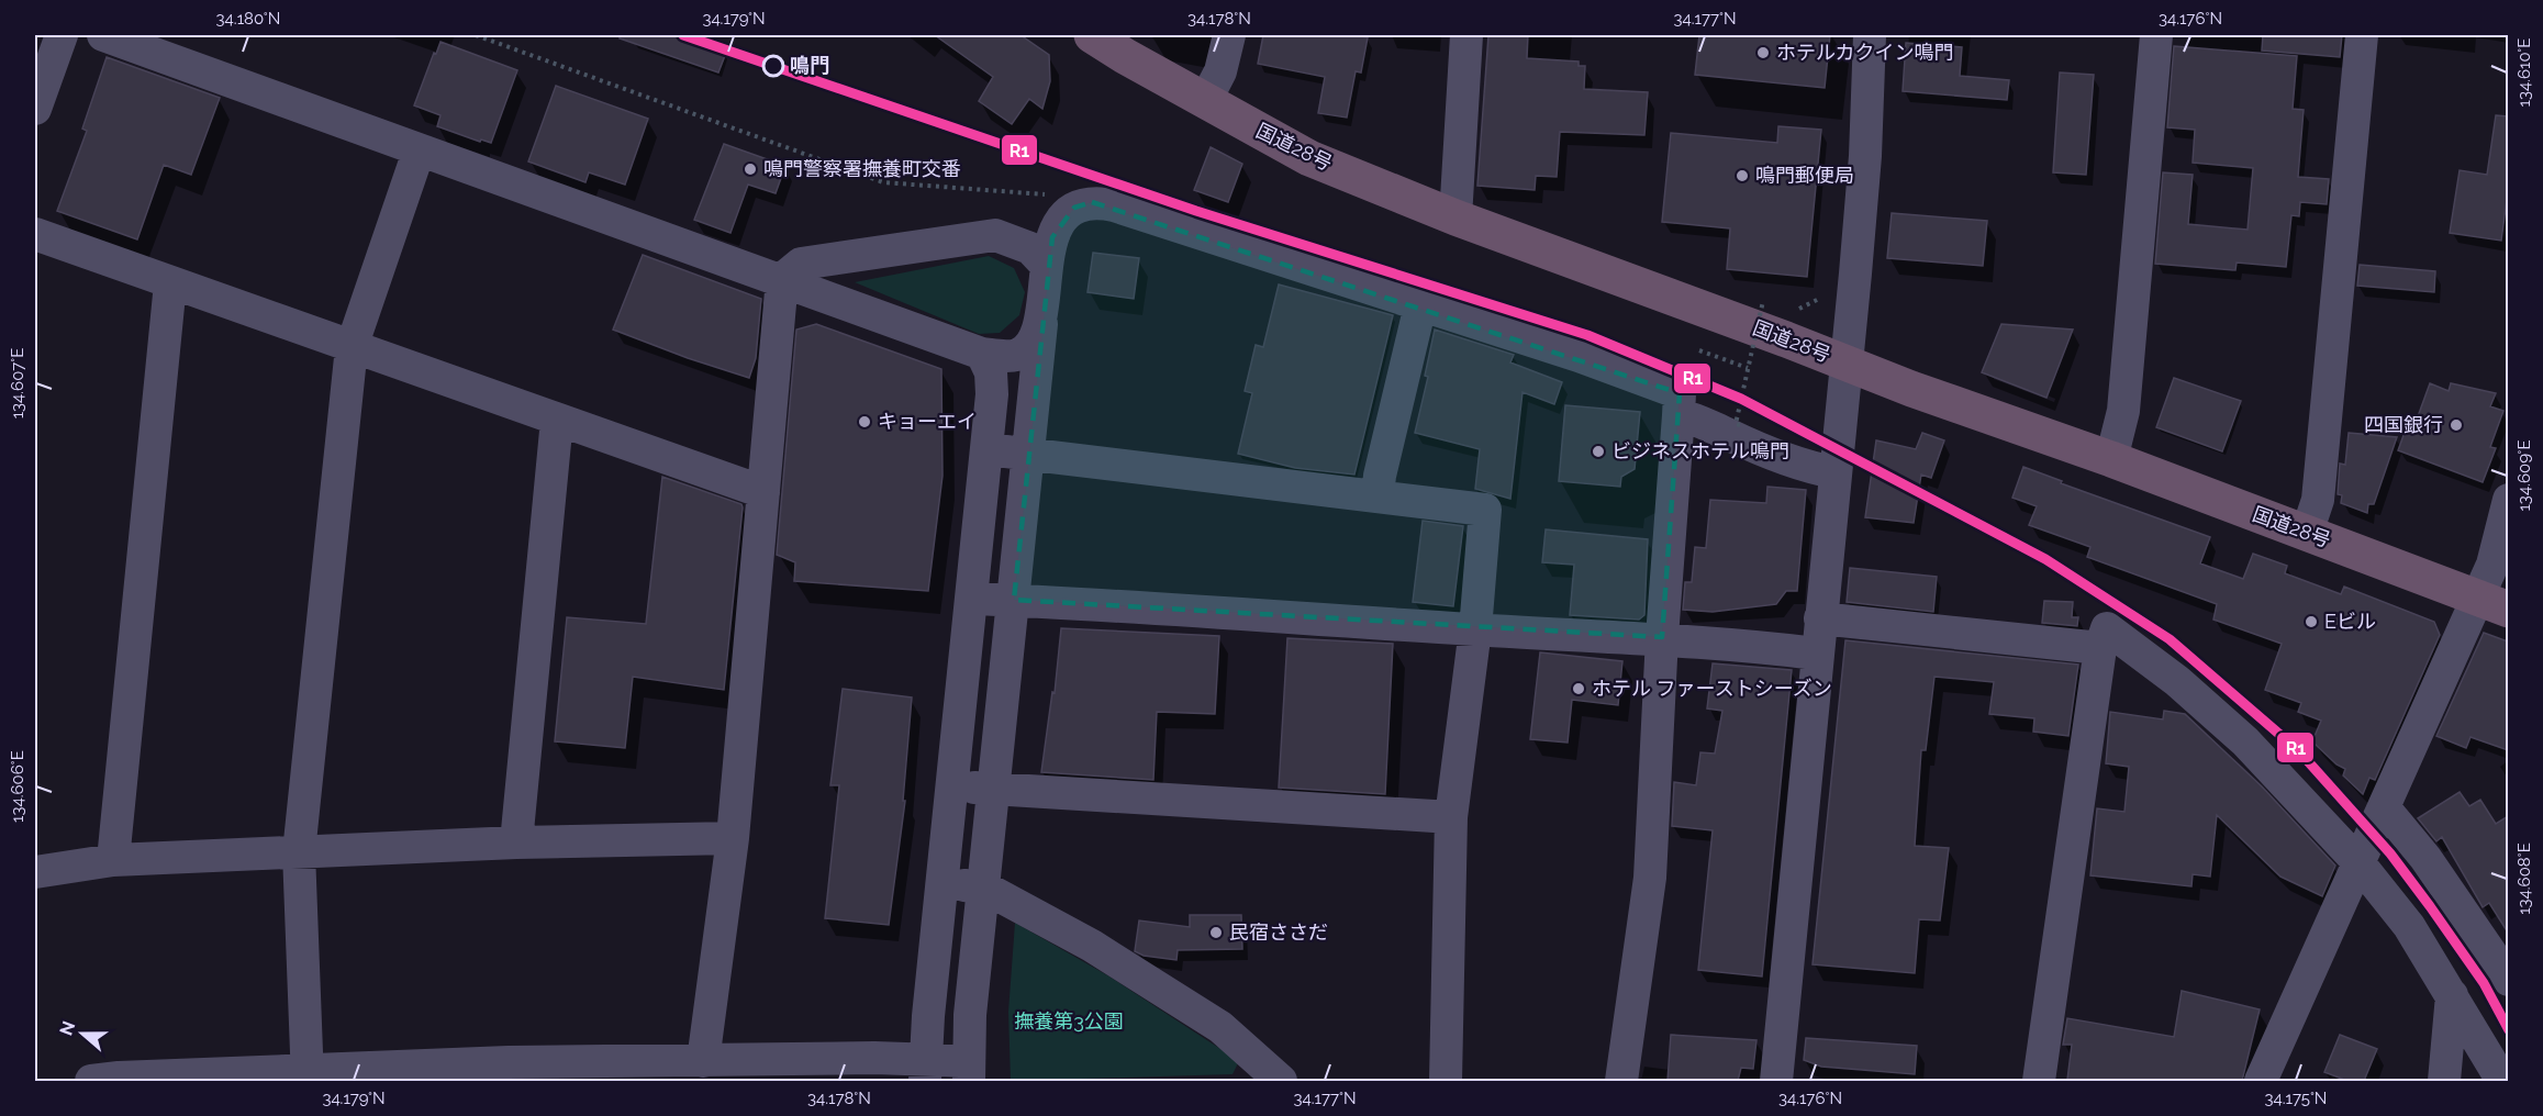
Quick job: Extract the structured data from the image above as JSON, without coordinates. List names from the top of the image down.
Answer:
{
  "streets": {
    "highway": ["国道28号"]
  },
  "parks": ["撫養第3公園"],
  "places": [
    "ホテルカクイン鳴門",
    "鳴門",
    "鳴門警察署撫養町交番",
    "鳴門郵便局",
    "キョーエイ",
    "四国銀行",
    "ビジネスホテル鳴門",
    "Eビル",
    "ホテル ファーストシーズン",
    "民宿ささだ"
  ],
  "lines": ["transit line R1"],
  "north": "left",
  "coordinates": [
    "34.180°N",
    "34.179°N",
    "34.178°N",
    "34.177°N",
    "34.176°N",
    "134.610°E",
    "134.607°E",
    "134.609°E",
    "134.606°E",
    "134.608°E",
    "34.175°N"
  ]
}
